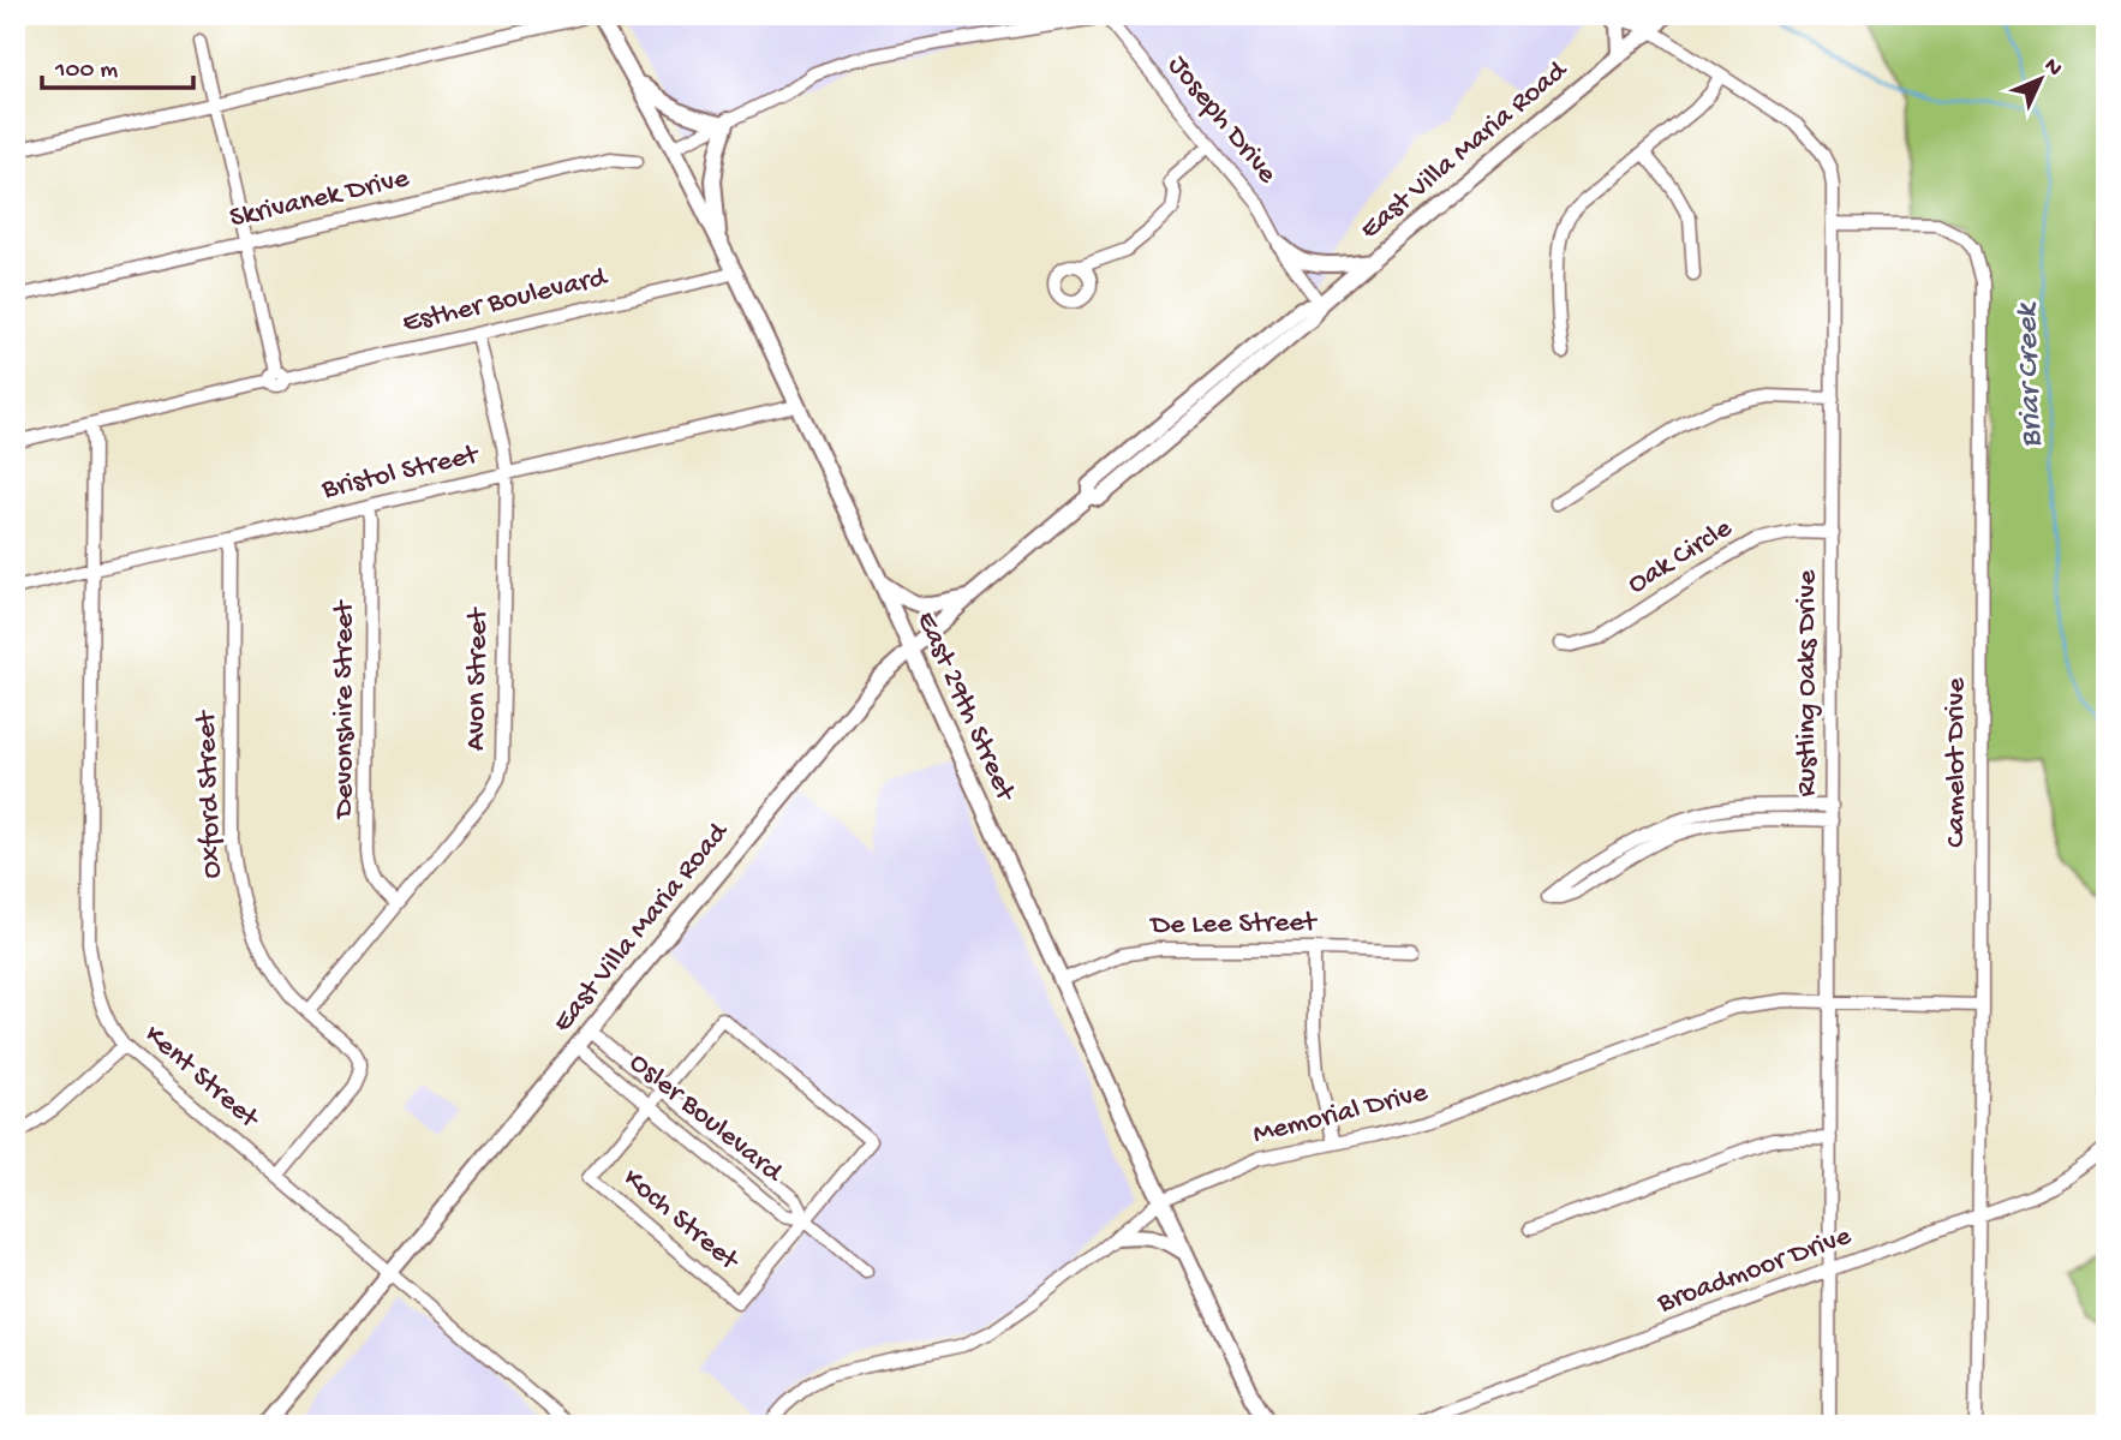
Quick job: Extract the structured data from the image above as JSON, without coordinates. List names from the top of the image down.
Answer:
{
  "streets": {
    "main road": ["East Villa Maria Road", "East 29th Street"],
    "street": [
      "Joseph Drive",
      "Skrivanek Drive",
      "Esther Boulevard",
      "Bristol Street",
      "Oak Circle",
      "Avon Street",
      "Rustling Oaks Drive",
      "Devonshire Street",
      "Camelot Drive",
      "Oxford Street",
      "De Lee Street",
      "Kent Street",
      "Memorial Drive",
      "Osler Boulevard",
      "Koch Street",
      "Broadmoor Drive"
    ]
  },
  "crossings": [
    ["Joseph Drive", "East Villa Maria Road"],
    ["Joseph Drive", "East 29th Street"],
    ["East Villa Maria Road", "Rustling Oaks Drive"],
    ["East Villa Maria Road", "East 29th Street"],
    ["East Villa Maria Road", "Kent Street"],
    ["East Villa Maria Road", "Osler Boulevard"],
    ["Esther Boulevard", "Avon Street"],
    ["Esther Boulevard", "East 29th Street"],
    ["Esther Boulevard", "Kent Street"],
    ["Bristol Street", "Avon Street"],
    ["Bristol Street", "East 29th Street"],
    ["Bristol Street", "Devonshire Street"],
    ["Bristol Street", "Oxford Street"],
    ["Bristol Street", "Kent Street"],
    ["Oak Circle", "Rustling Oaks Drive"],
    ["Avon Street", "Devonshire Street"],
    ["Avon Street", "Oxford Street"],
    ["Rustling Oaks Drive", "Camelot Drive"],
    ["Rustling Oaks Drive", "Memorial Drive"],
    ["Rustling Oaks Drive", "Broadmoor Drive"],
    ["East 29th Street", "De Lee Street"],
    ["East 29th Street", "Memorial Drive"],
    ["Camelot Drive", "Memorial Drive"],
    ["Camelot Drive", "Broadmoor Drive"],
    ["Oxford Street", "Kent Street"],
    ["Osler Boulevard", "Koch Street"]
  ],
  "water": ["Briar Creek"],
  "scale_bar": "100 m",
  "north": "top right"
}
